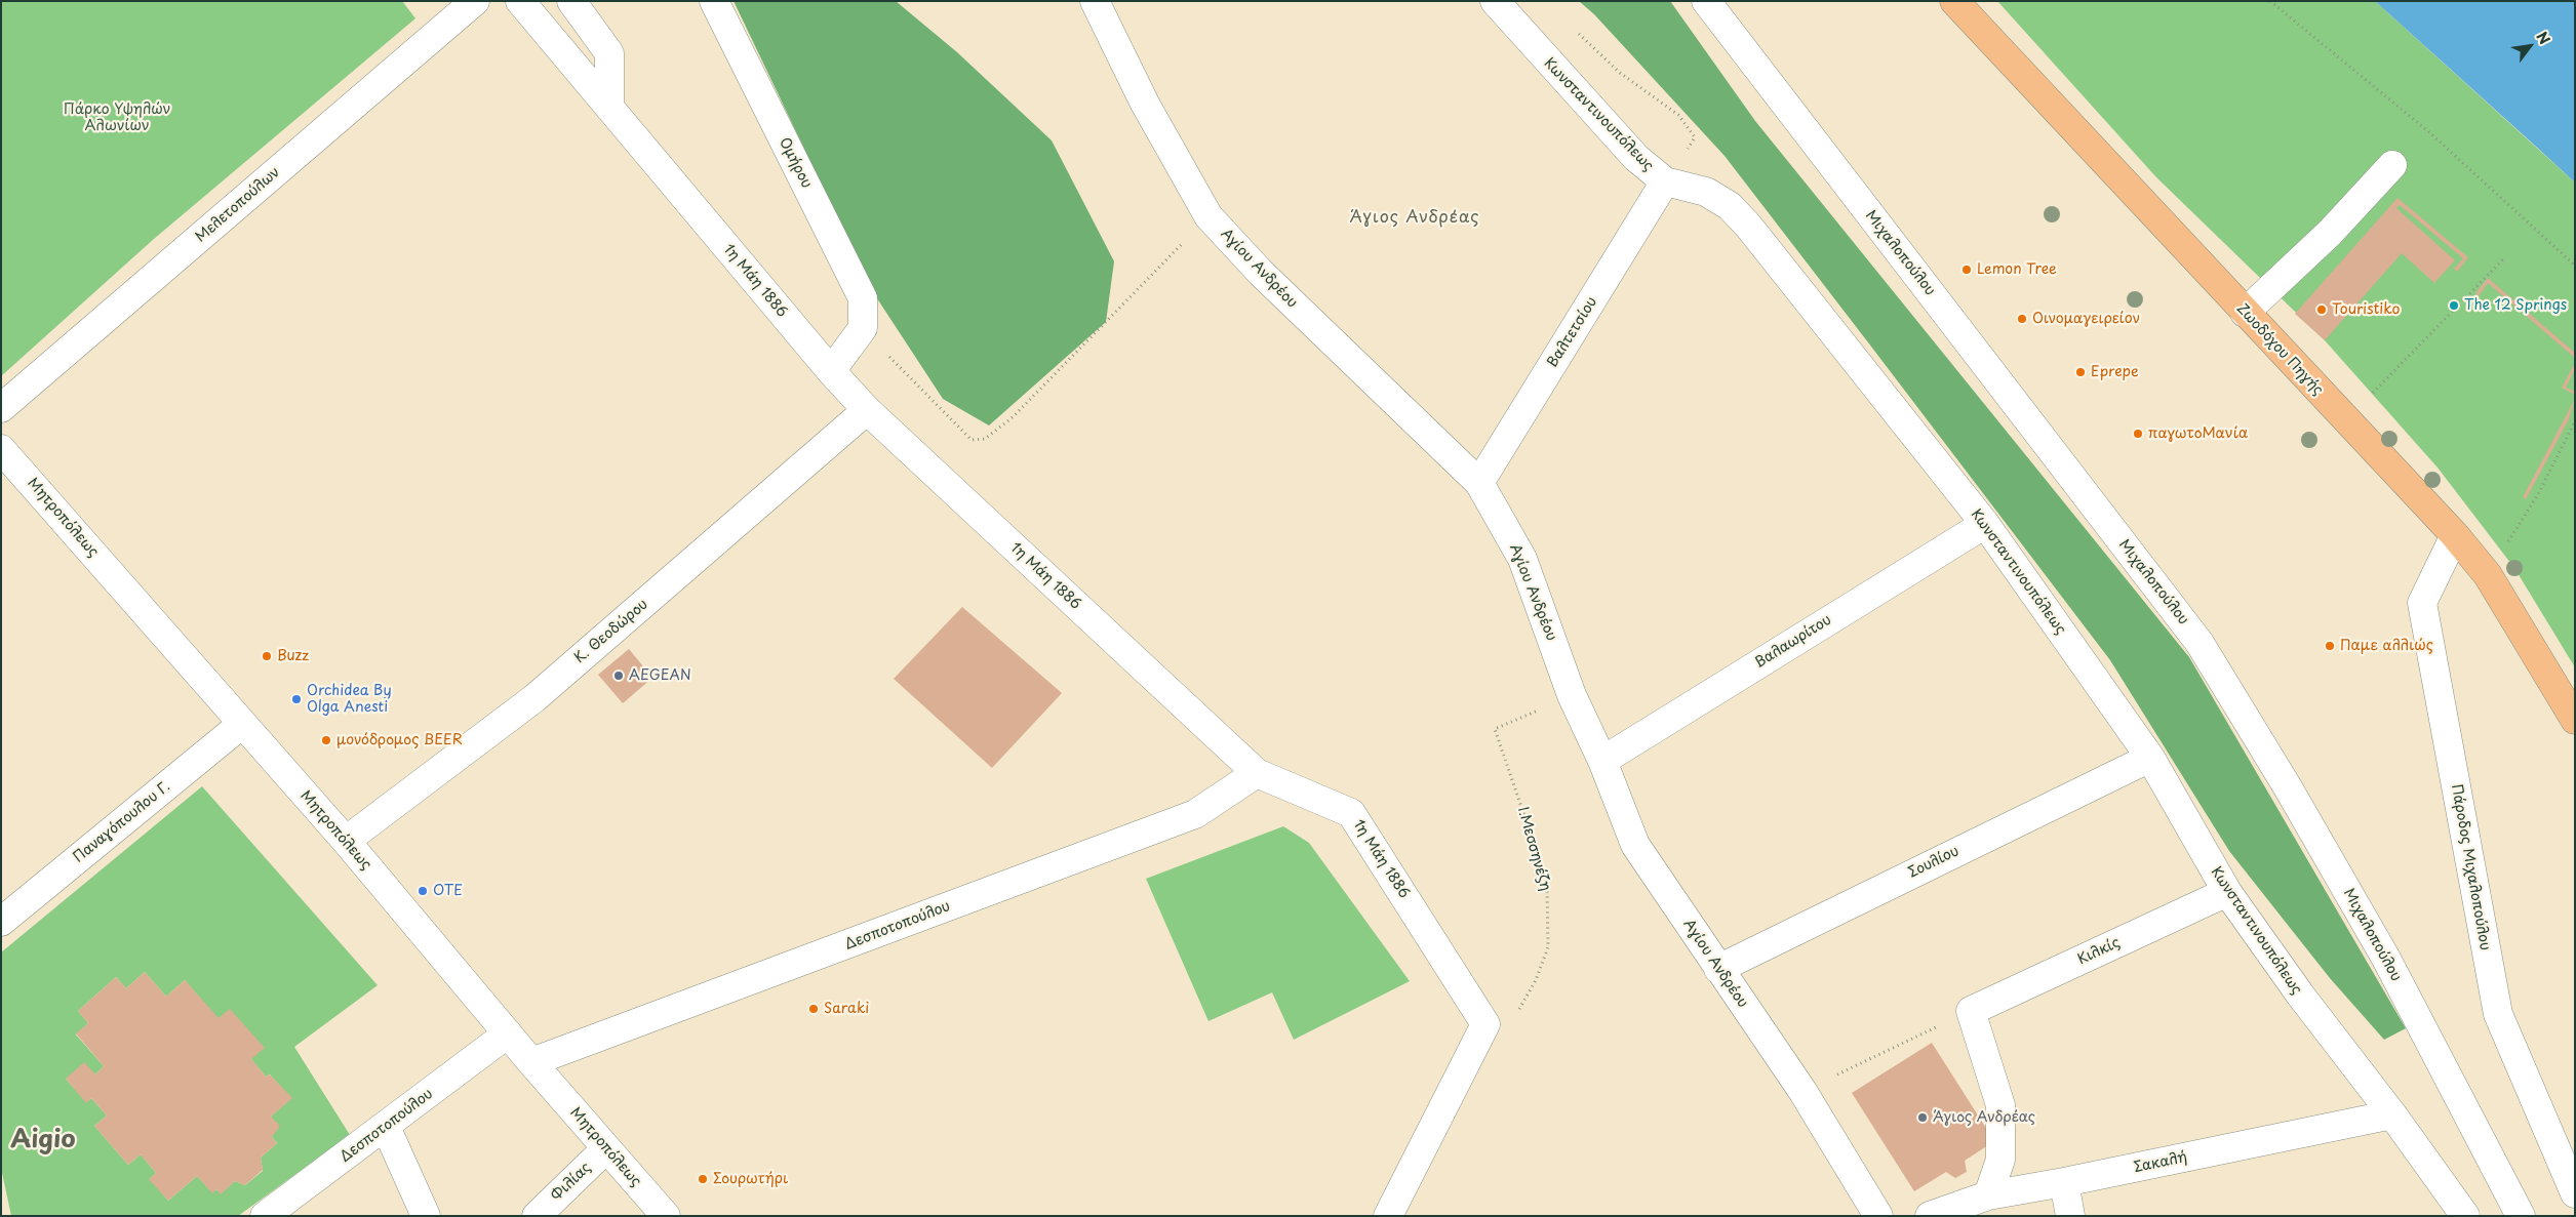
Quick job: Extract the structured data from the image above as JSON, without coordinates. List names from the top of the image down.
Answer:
{
  "streets": {
    "main road": ["Ζωοδόχου Πηγής"],
    "street": [
      "Κωνσταντινουπόλεως",
      "Ομήρου",
      "Μελετοπούλων",
      "Μιχαλοπούλου",
      "Αγίου Ανδρέου",
      "1η Μάη 1886",
      "Βαλτετσίου",
      "Μητροπόλεως",
      "Κ. Θεοδώρου",
      "Βαλαωρίτου",
      "Παναγόπουλου Γ.",
      "Σουλίου",
      "Πάροδος Μιχαλοπούλου",
      "Δεσποτοπούλου",
      "Κιλκίς",
      "Σακαλή",
      "Φιλίας"
    ],
    "path": ["Ι.Μεσσηνέζη"]
  },
  "crossings": [
    ["Κωνσταντινουπόλεως", "Βαλτετσίου"],
    ["Κωνσταντινουπόλεως", "Βαλαωρίτου"],
    ["Κωνσταντινουπόλεως", "Σουλίου"],
    ["Κωνσταντινουπόλεως", "Κιλκίς"],
    ["Κωνσταντινουπόλεως", "Σακαλή"],
    ["Αγίου Ανδρέου", "Βαλτετσίου"],
    ["Αγίου Ανδρέου", "Βαλαωρίτου"],
    ["Αγίου Ανδρέου", "Ι.Μεσσηνέζη"],
    ["Αγίου Ανδρέου", "Σουλίου"],
    ["1η Μάη 1886", "Κ. Θεοδώρου"],
    ["1η Μάη 1886", "Ι.Μεσσηνέζη"],
    ["1η Μάη 1886", "Δεσποτοπούλου"],
    ["Ζωοδόχου Πηγής", "Πάροδος Μιχαλοπούλου"],
    ["Μητροπόλεως", "Κ. Θεοδώρου"],
    ["Μητροπόλεως", "Παναγόπουλου Γ."],
    ["Μητροπόλεως", "Δεσποτοπούλου"],
    ["Μητροπόλεως", "Φιλίας"]
  ],
  "districts": ["Άγιος Ανδρέας", "Aigio"],
  "parks": ["Πάρκο Υψηλών Αλωνίων"],
  "places": [
    "Lemon Tree",
    "The 12 Springs",
    "Touristiko",
    "Οινομαγειρείον",
    "Eprepe",
    "παγωτοΜανία",
    "Παμε αλλιώς",
    "Buzz",
    "AEGEAN",
    "Orchidea By Olga Anesti",
    "μονόδρομος BEER",
    "OTE",
    "Saraki",
    "Άγιος Ανδρέας",
    "Σουρωτήρι"
  ],
  "north": "top right"
}
